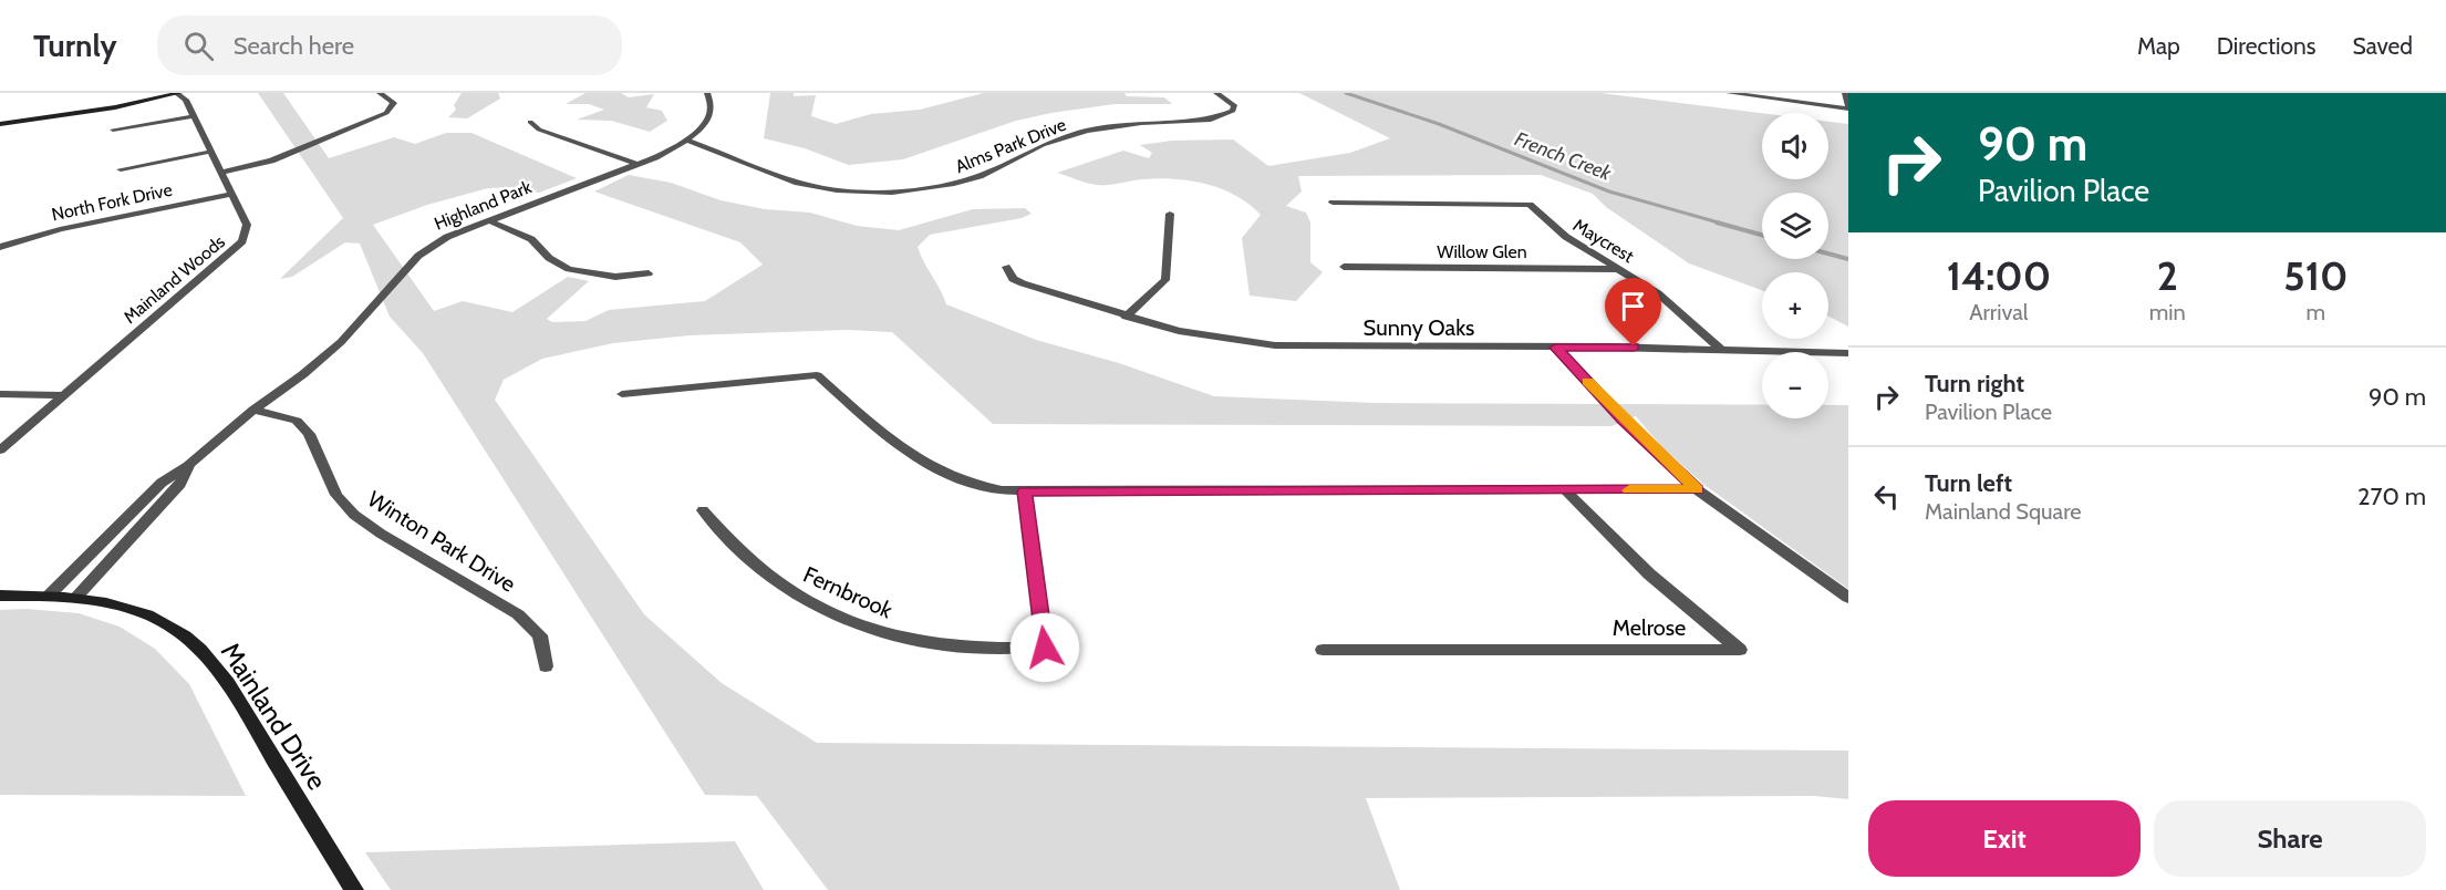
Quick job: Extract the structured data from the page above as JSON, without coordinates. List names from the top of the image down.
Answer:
{
  "streets": {
    "main road": ["Mainland Drive"],
    "street": [
      "Alms Park Drive",
      "North Fork Drive",
      "Highland Park",
      "Maycrest",
      "Willow Glen",
      "Mainland Woods",
      "Sunny Oaks",
      "Winton Park Drive",
      "Fernbrook",
      "Melrose"
    ]
  },
  "crossings": [
    ["Alms Park Drive", "Highland Park"],
    ["North Fork Drive", "Mainland Woods"],
    ["Highland Park", "Winton Park Drive"],
    ["Highland Park", "Mainland Drive"],
    ["Maycrest", "Willow Glen"],
    ["Maycrest", "Sunny Oaks"]
  ],
  "water": ["French Creek"],
  "page": {
    "header": "Turnly",
    "search": "Search here",
    "nav": ["Map", "Directions", "Saved"],
    "turn": ["90 m", "Pavilion Place"],
    "map_buttons": ["+", "−"],
    "eta": [
      "14:00",
      "Arrival",
      "2",
      "min",
      "510",
      "m"
    ],
    "list": [
      {
        "name": "Turn right",
        "note": "Pavilion Place",
        "value": "90 m"
      },
      {
        "name": "Turn left",
        "note": "Mainland Square",
        "value": "270 m"
      }
    ],
    "buttons": ["Exit", "Share"]
  }
}
